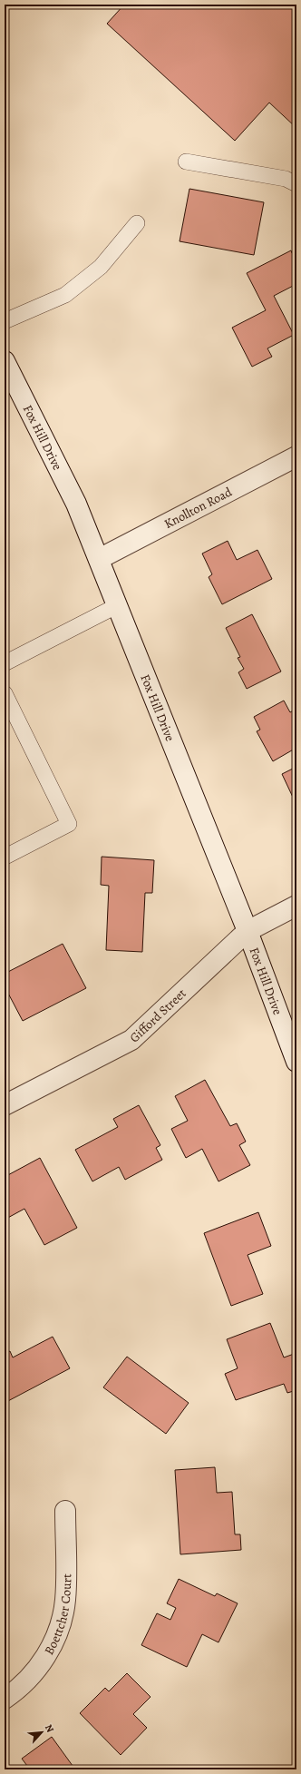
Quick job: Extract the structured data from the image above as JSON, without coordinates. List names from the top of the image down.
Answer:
{
  "streets": {
    "street": [
      "Fox Hill Drive",
      "Knollton Road",
      "Gifford Street",
      "Boettcher Court"
    ]
  },
  "crossings": [
    ["Fox Hill Drive", "Knollton Road"],
    ["Fox Hill Drive", "Gifford Street"]
  ],
  "north": "top right"
}
